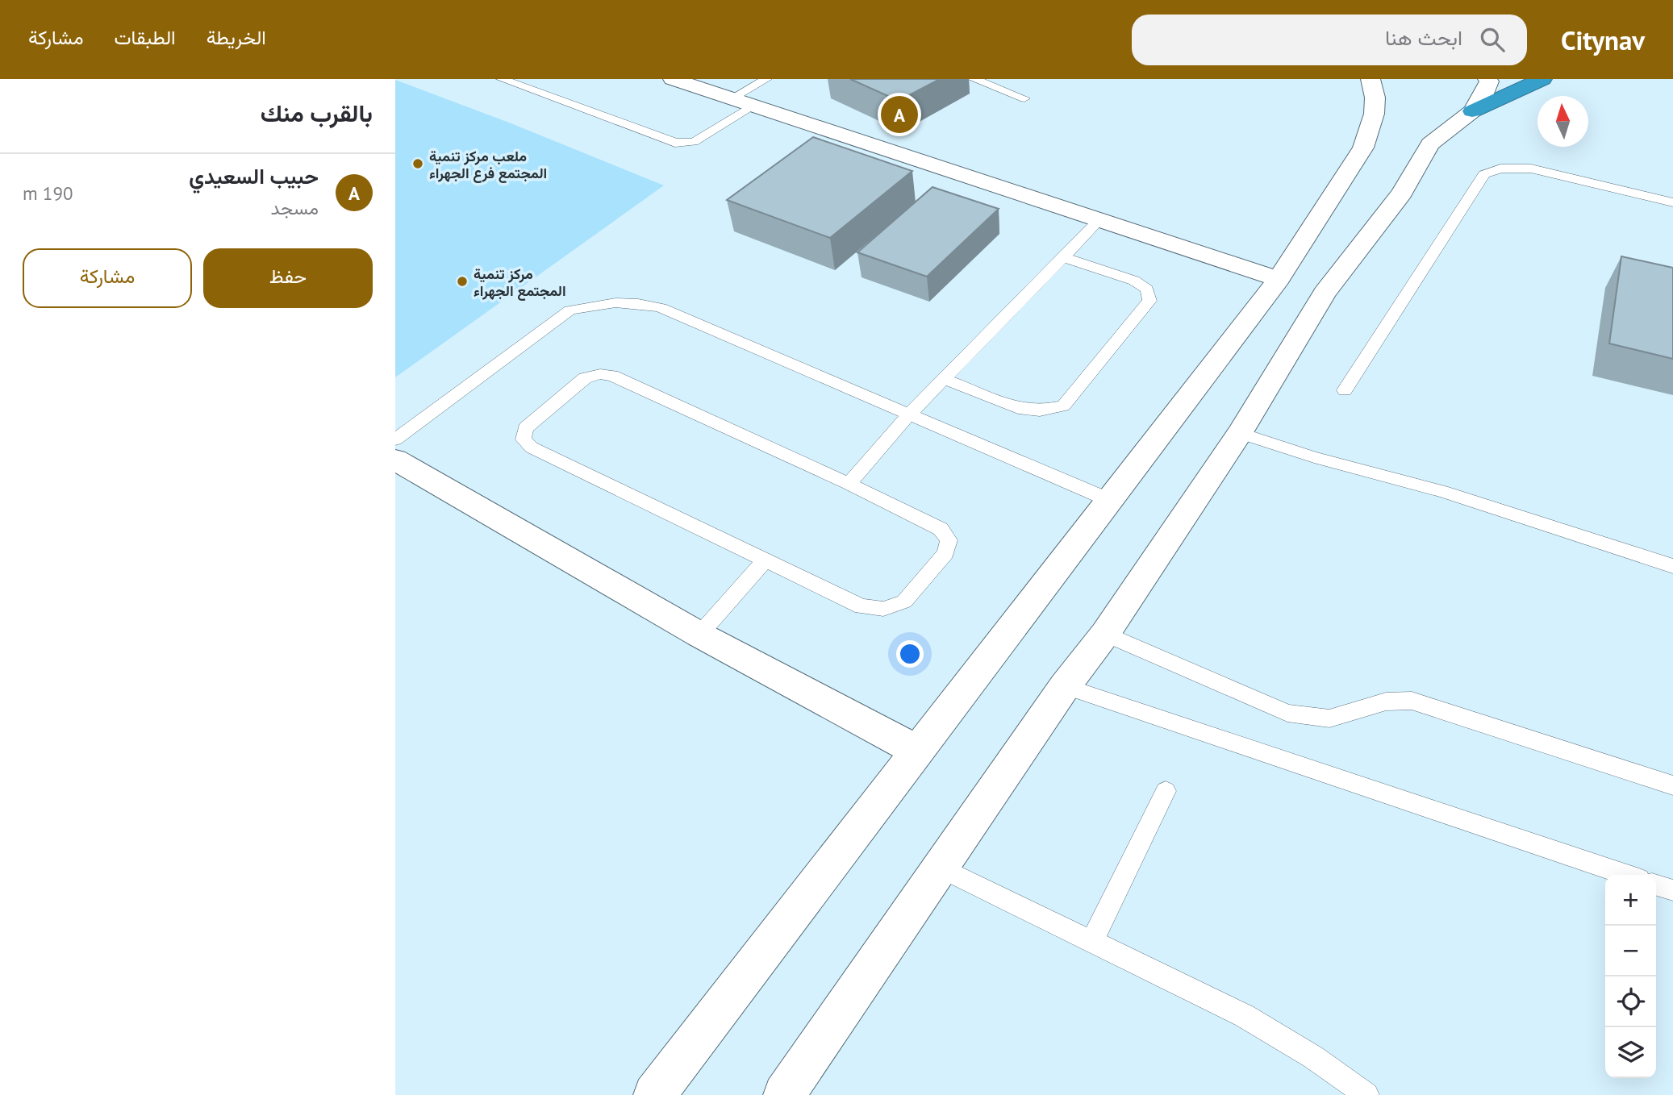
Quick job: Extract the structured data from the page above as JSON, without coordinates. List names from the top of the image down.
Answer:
{
  "places": ["ملعب مركز تنمية المجتمع فرع الجهراء", "مركز تنمية المجتمع الجهراء"],
  "north": "top",
  "page": {
    "header": "Citynav",
    "search": "ابحث هنا",
    "nav": ["الخريطة", "الطبقات", "مشاركة"],
    "heading": "بالقرب منك",
    "pins": "A",
    "list": [
      {
        "mark": "A",
        "name": "حبيب السعيدي",
        "note": "مسجد",
        "value": "190 m"
      }
    ],
    "buttons": ["حفظ", "مشاركة"],
    "map_buttons": ["+", "−"]
  }
}
